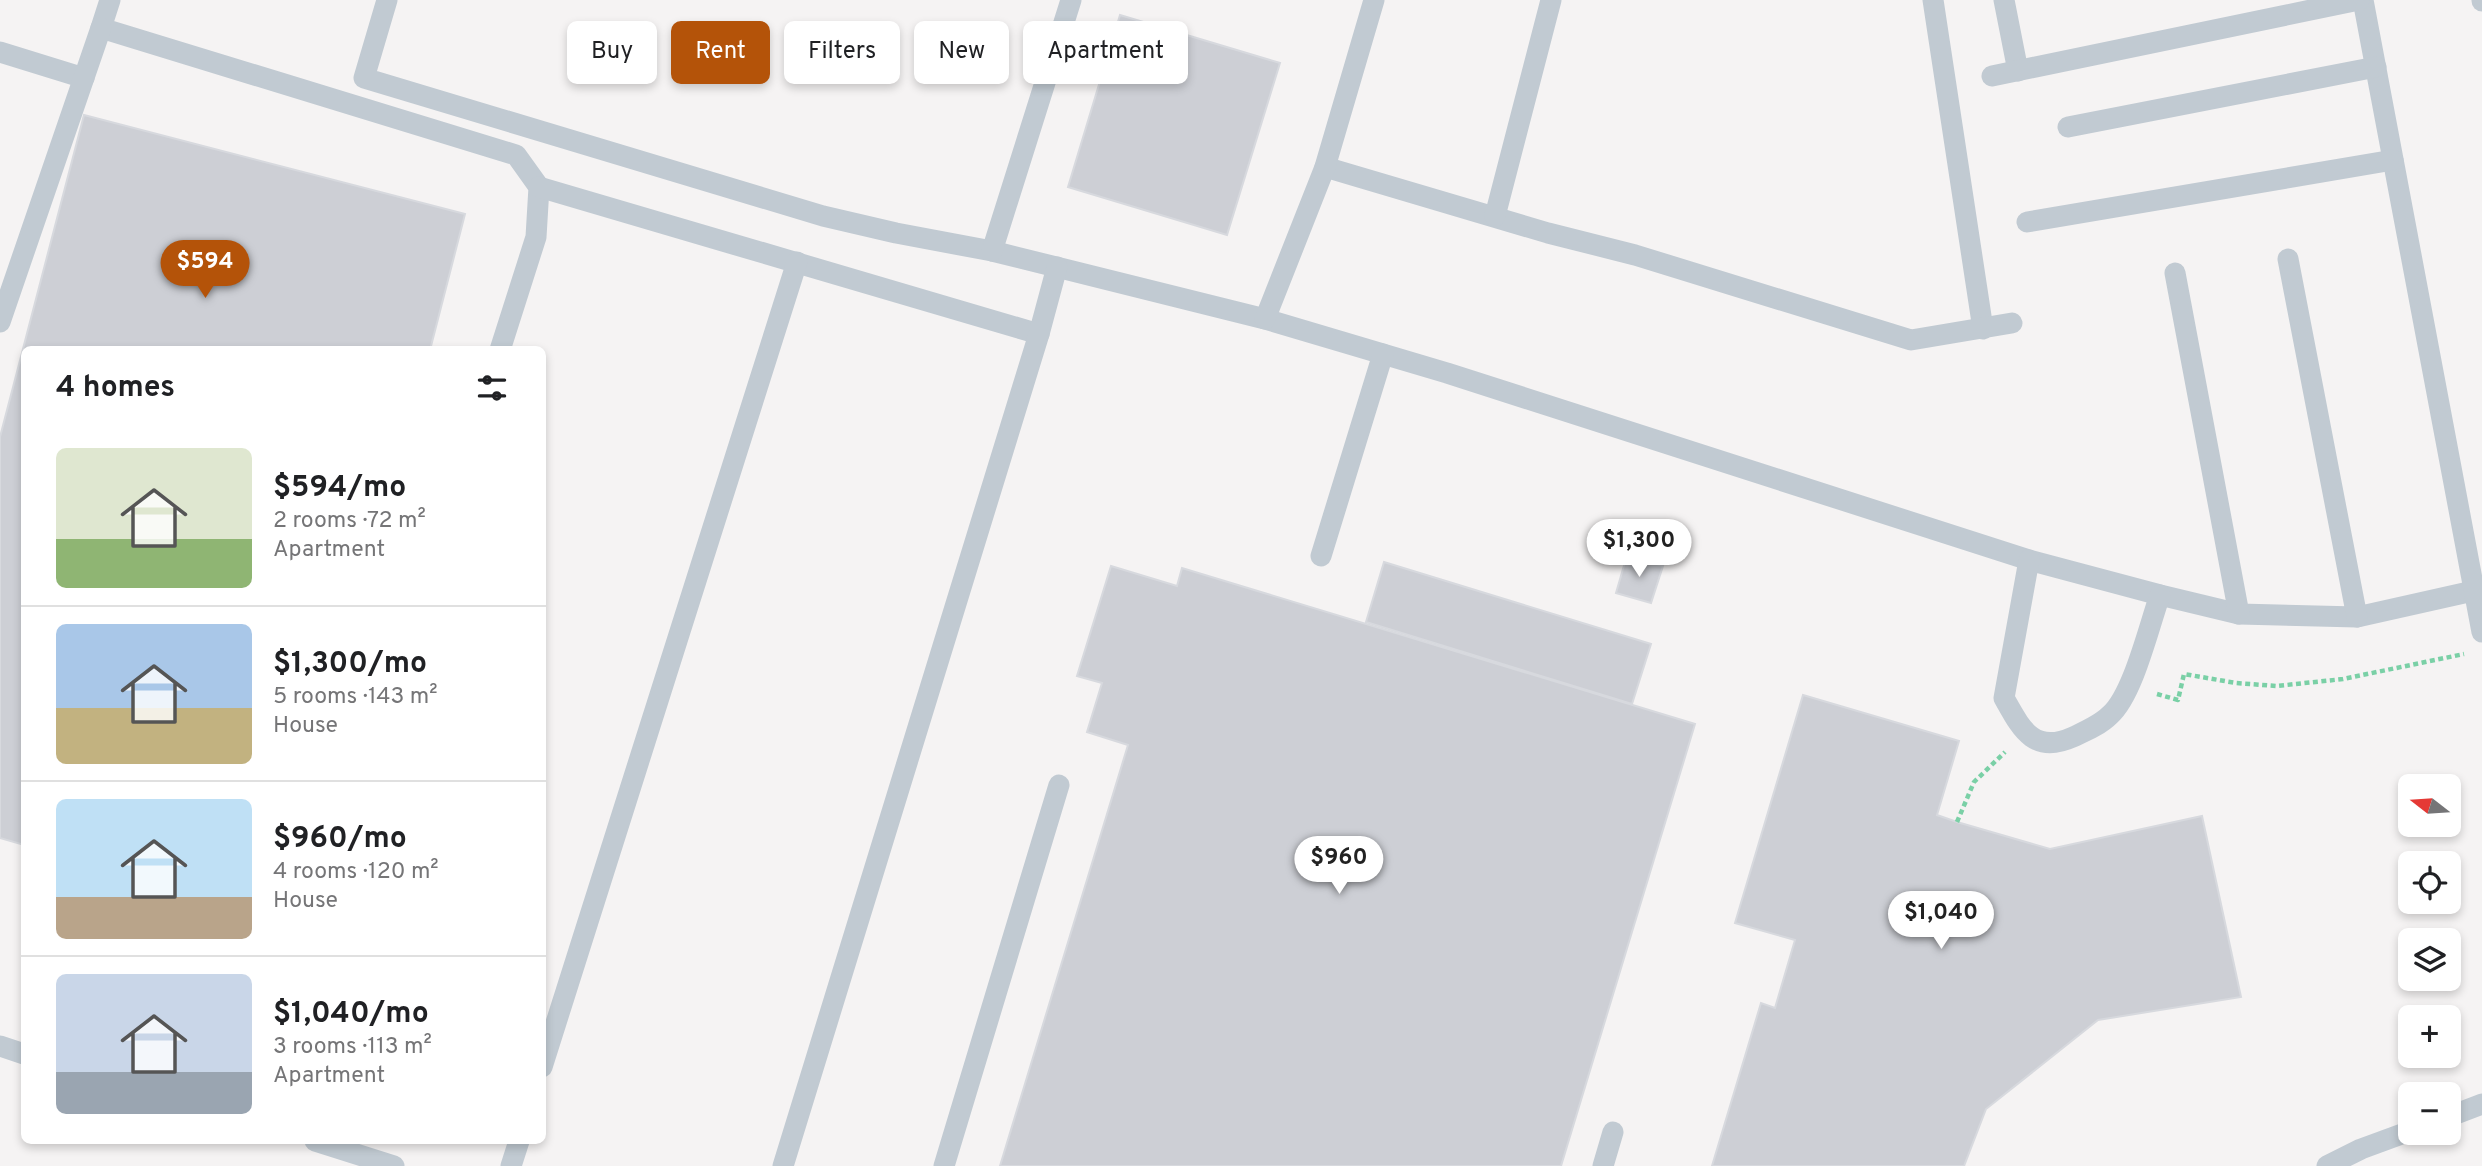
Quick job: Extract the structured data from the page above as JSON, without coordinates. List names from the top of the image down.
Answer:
{
  "north": "left",
  "page": {
    "chip": [
      "Buy",
      "Rent",
      "Filters",
      "New",
      "Apartment"
    ],
    "price": [
      "$594",
      "$1,300",
      "$960",
      "$1,040"
    ],
    "heading": "4 homes",
    "list": [
      {
        "name": "$594/mo",
        "note": "2 rooms · 72 m² · Apartment"
      },
      {
        "name": "$1,300/mo",
        "note": "5 rooms · 143 m² · House"
      },
      {
        "name": "$960/mo",
        "note": "4 rooms · 120 m² · House"
      },
      {
        "name": "$1,040/mo",
        "note": "3 rooms · 113 m² · Apartment"
      }
    ],
    "map_buttons": ["+", "−"]
  }
}
